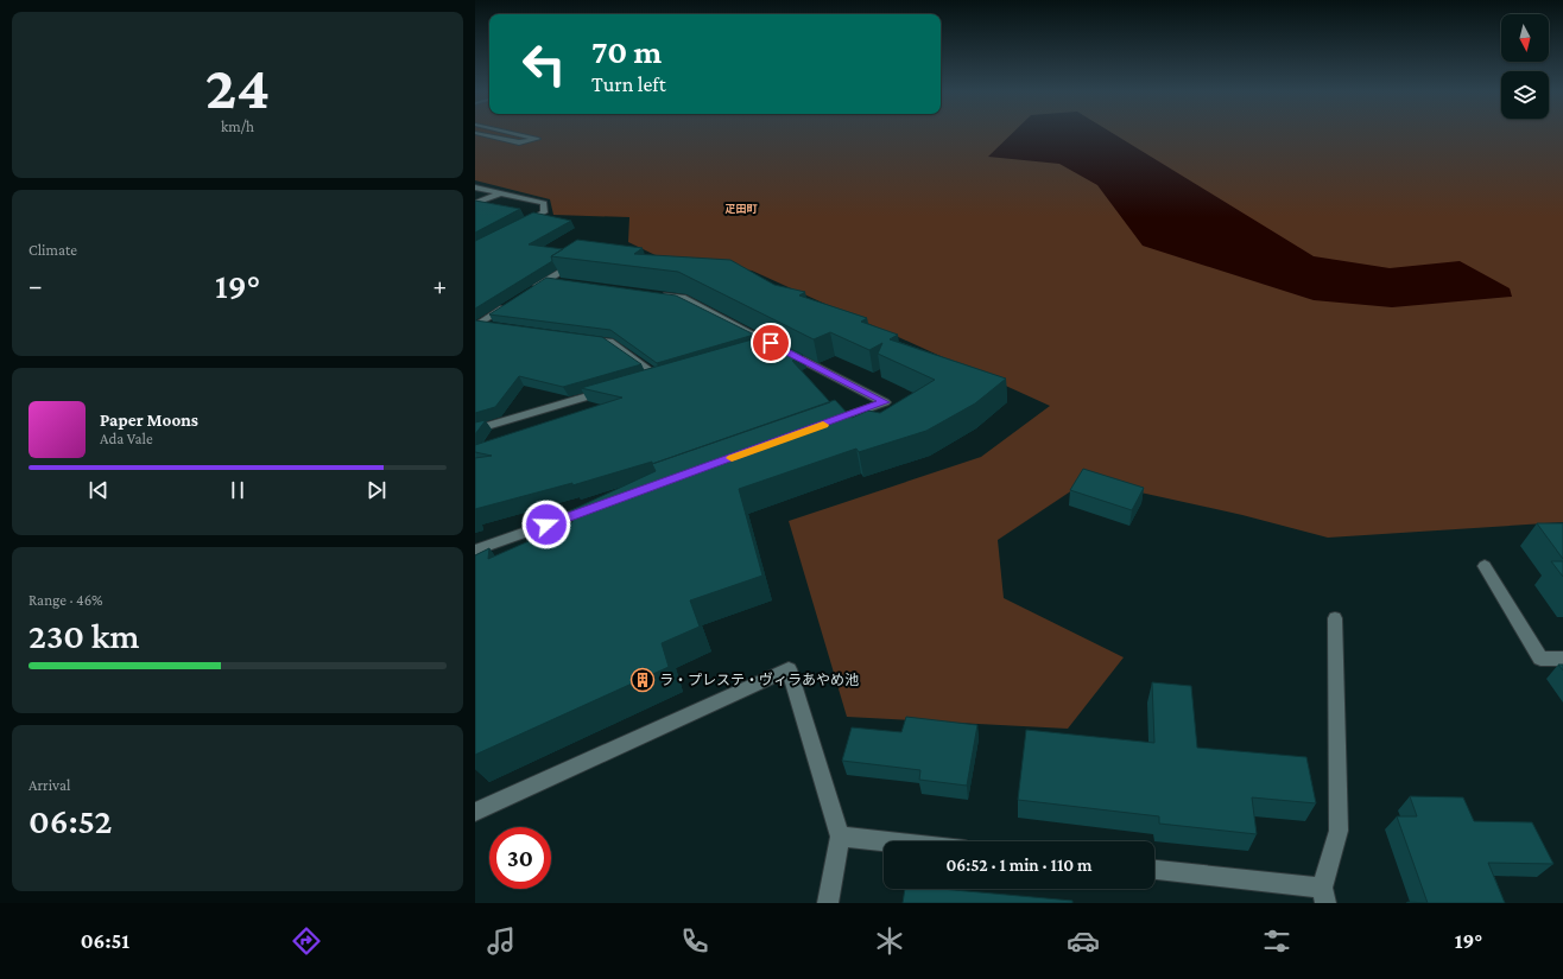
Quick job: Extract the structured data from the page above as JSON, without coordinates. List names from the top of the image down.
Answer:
{
  "districts": ["疋田町"],
  "places": {
    "building": ["ラ・プレステ・ヴィラあやめ池"]
  },
  "north": "bottom",
  "page": {
    "tile": [
      ["24", "km/h"],
      "Climate",
      ["Range · 46%", "230 km"],
      ["Arrival", "06:52"]
    ],
    "turn": ["70 m", "Turn left"],
    "heat": ["−", "19°", "+"],
    "song": ["Paper Moons", "Ada Vale"],
    "limit": "30",
    "trip": "06:52 · 1 min · 110 m",
    "tabs": ["06:51", "19°"]
  }
}
